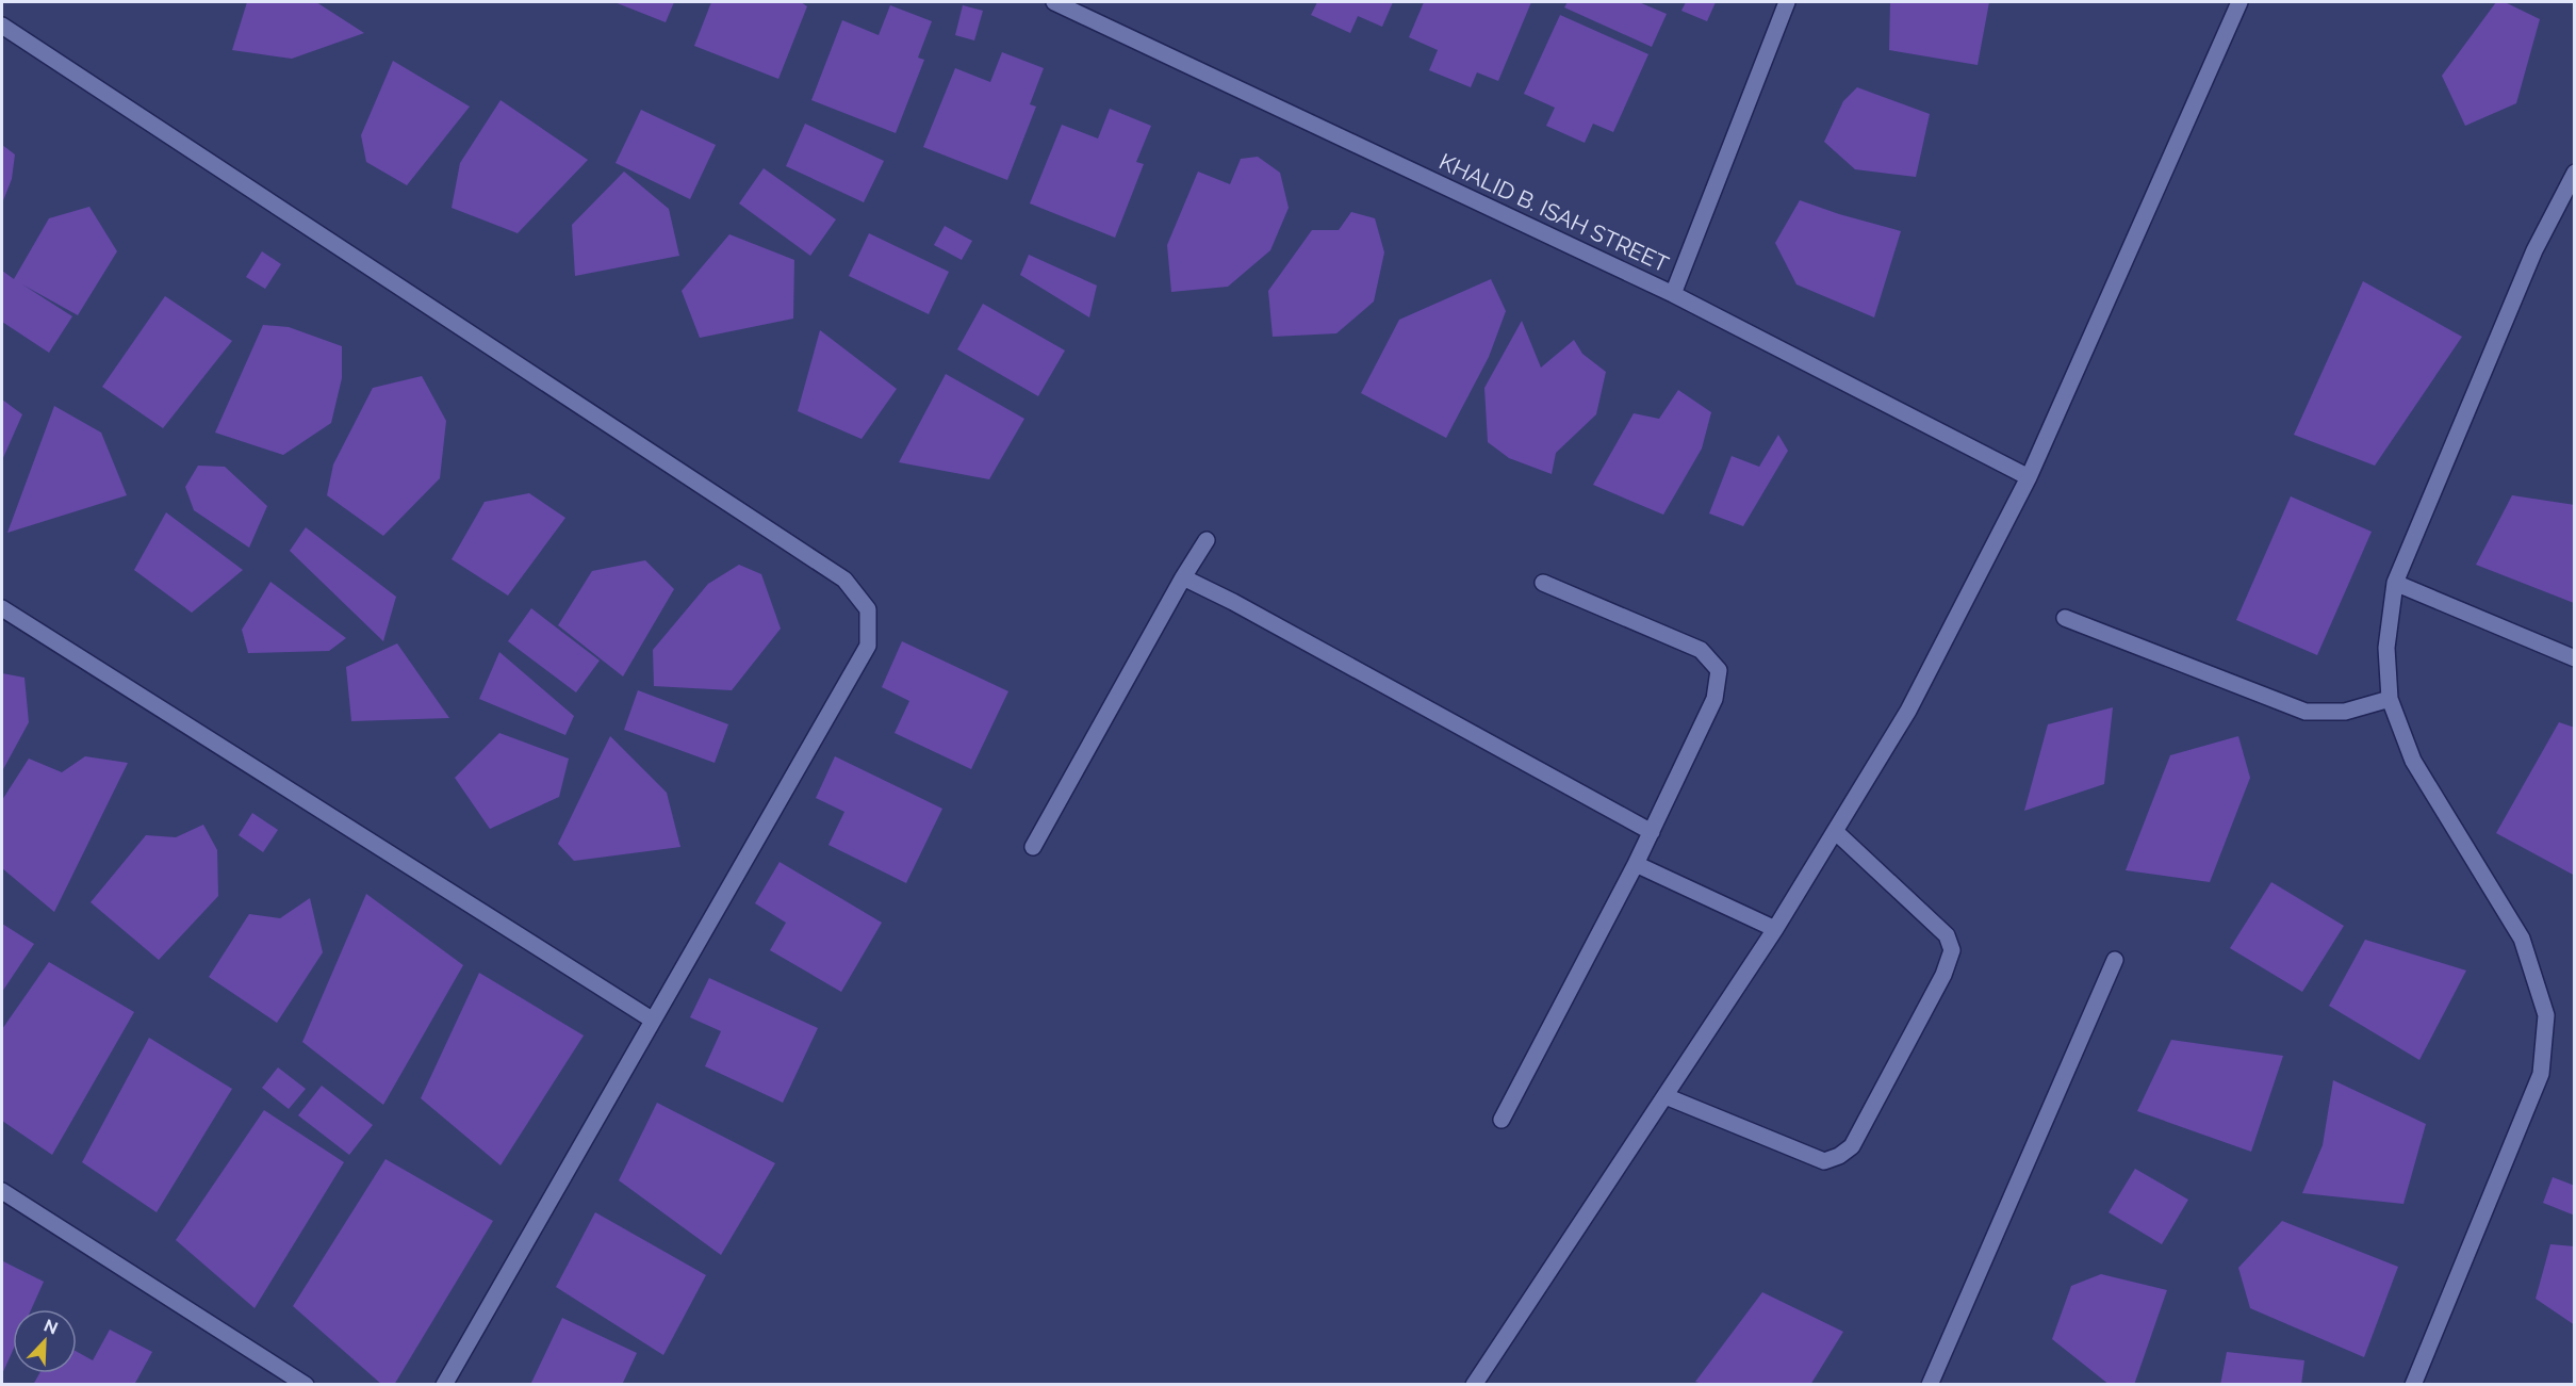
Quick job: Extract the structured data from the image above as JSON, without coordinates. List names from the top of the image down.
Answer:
{
  "streets": {
    "street": ["KHALID B. ISAH STREET"]
  },
  "north": "top right"
}
